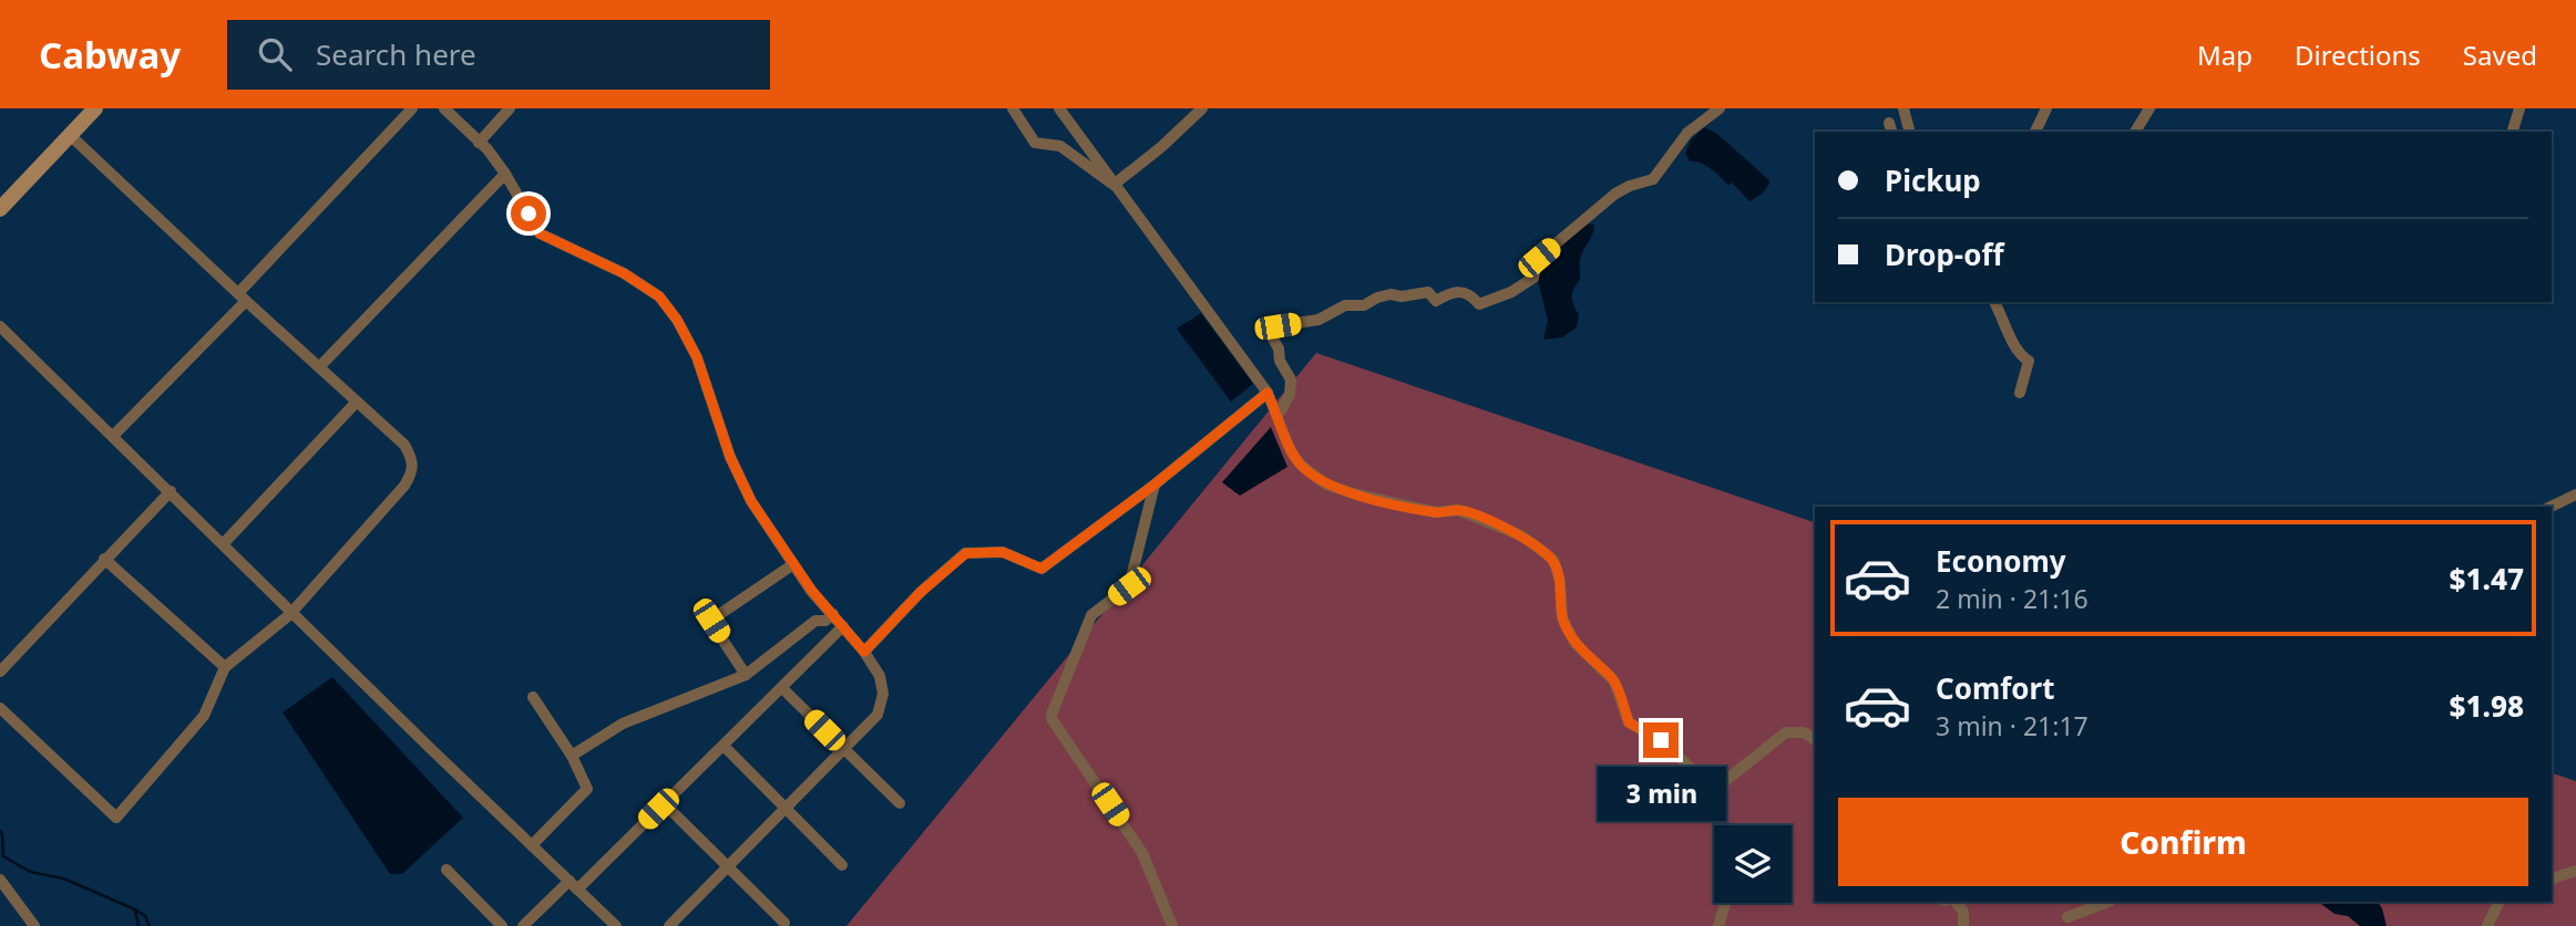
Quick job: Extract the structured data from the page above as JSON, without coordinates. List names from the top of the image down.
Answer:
{
  "page": {
    "header": "Cabway",
    "search": "Search here",
    "nav": ["Map", "Directions", "Saved"],
    "banner": ["Pickup", "Drop-off"],
    "list": [
      {
        "name": "Economy",
        "note": "2 min · 21:16",
        "value": "$1.47"
      },
      {
        "name": "Comfort",
        "note": "3 min · 21:17",
        "value": "$1.98"
      }
    ],
    "bubble": "3 min",
    "buttons": "Confirm"
  }
}
